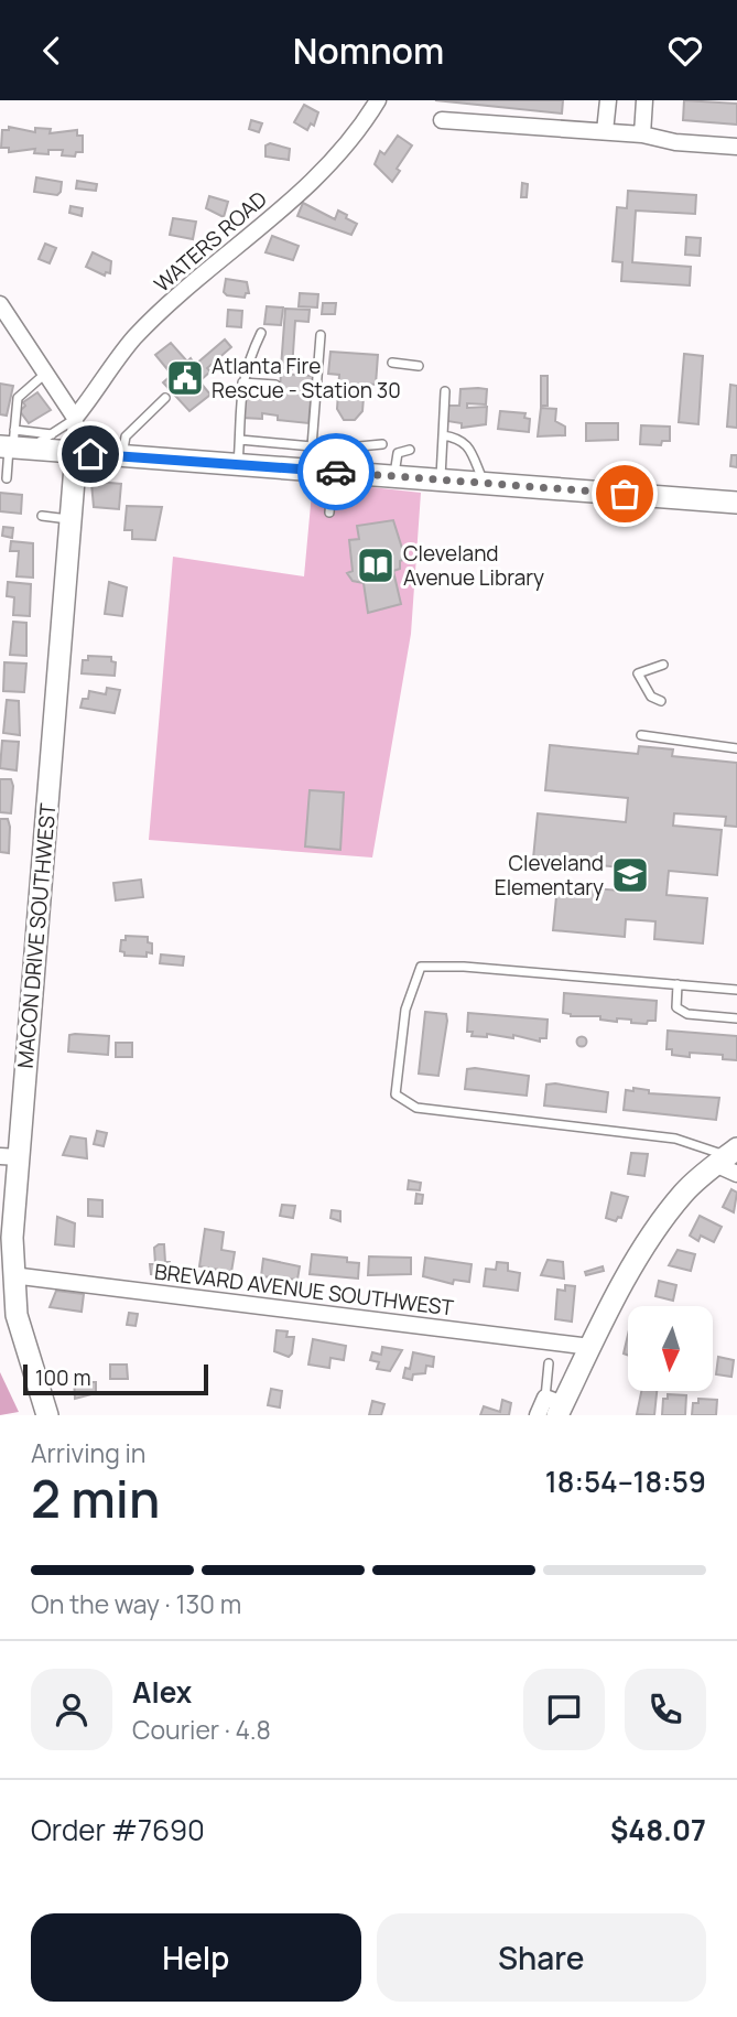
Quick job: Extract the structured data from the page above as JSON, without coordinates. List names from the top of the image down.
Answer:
{
  "streets": {
    "street": ["WATERS ROAD", "MACON DRIVE SOUTHWEST", "BREVARD AVENUE SOUTHWEST"]
  },
  "crossings": [
    ["MACON DRIVE SOUTHWEST", "BREVARD AVENUE SOUTHWEST"]
  ],
  "places": {
    "public building": ["Atlanta Fire Rescue - Station 30"],
    "library": ["Cleveland Avenue Library"],
    "school or university": ["Cleveland Elementary"]
  },
  "scale_bar": "100 m",
  "north": "bottom",
  "page": {
    "header": "Nomnom",
    "scale": "100 m",
    "heading": ["2 min", "Arriving in", "18:54–18:59"],
    "panel": [
      "Alex",
      "Courier · 4.8",
      "Order #7690",
      "$48.07"
    ],
    "bar": "On the way · 130 m",
    "buttons": ["Help", "Share"]
  }
}
